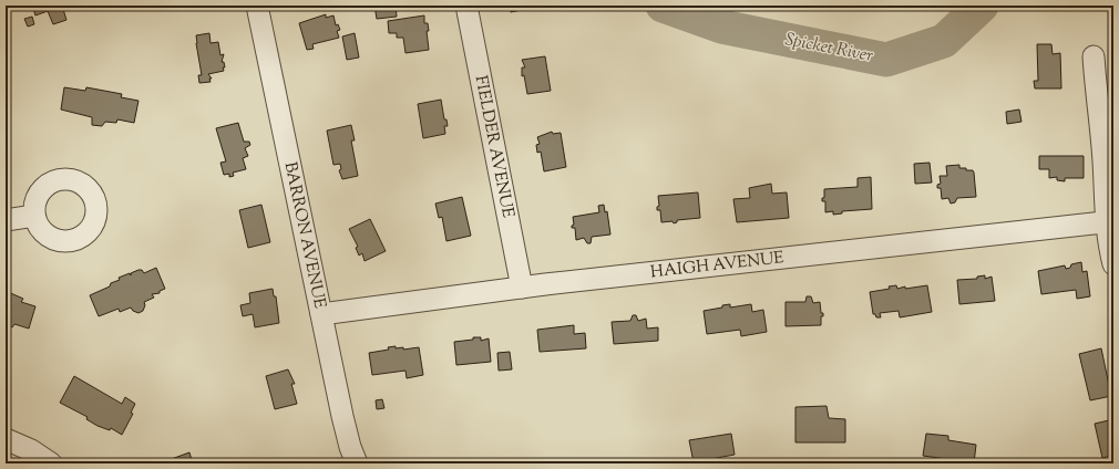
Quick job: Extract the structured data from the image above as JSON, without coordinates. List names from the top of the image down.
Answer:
{
  "streets": {
    "street": ["FIELDER AVENUE", "BARRON AVENUE", "HAIGH AVENUE"]
  },
  "crossings": [
    ["FIELDER AVENUE", "HAIGH AVENUE"],
    ["BARRON AVENUE", "HAIGH AVENUE"]
  ],
  "water": ["Spicket River"]
}
